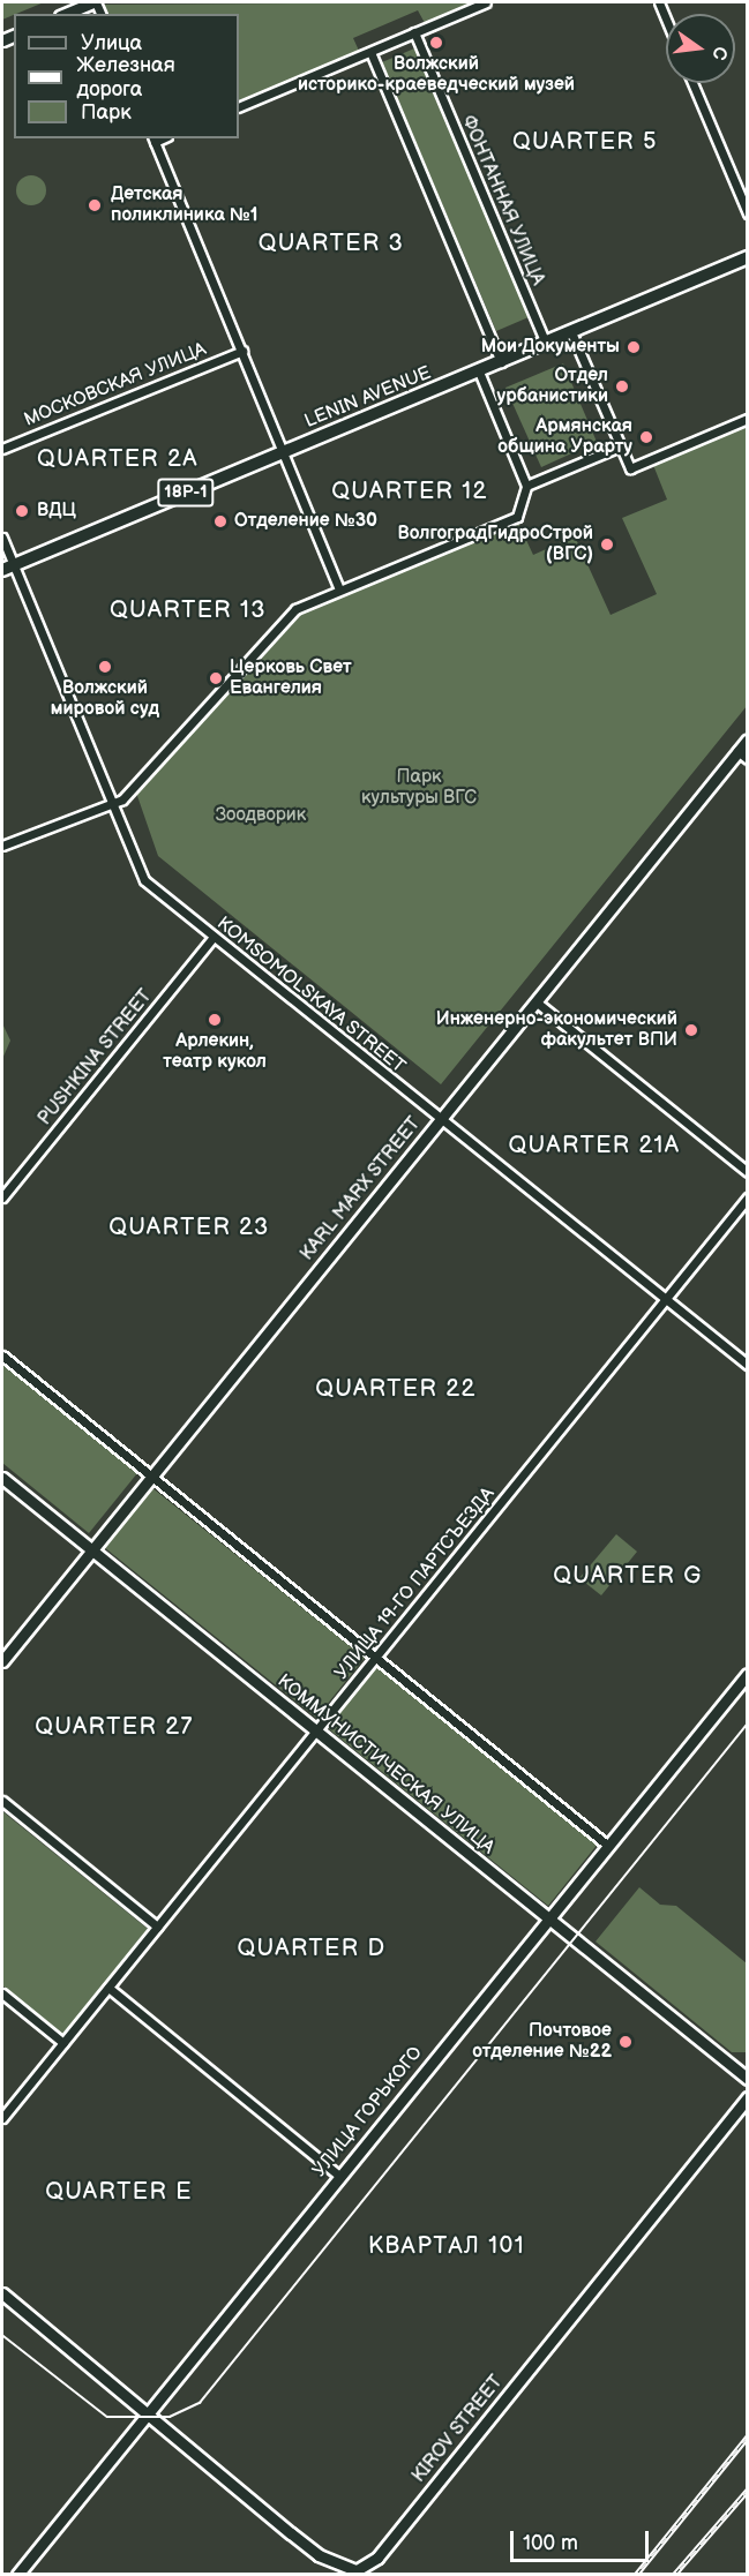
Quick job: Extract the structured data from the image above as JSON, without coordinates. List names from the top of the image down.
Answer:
{
  "streets": {
    "main road": ["LENIN AVENUE", "18Р-1"],
    "street": [
      "ФОНТАННАЯ УЛИЦА",
      "МОСКОВСКАЯ УЛИЦА",
      "KOMSOMOLSKAYA STREET",
      "PUSHKINA STREET",
      "KARL MARX STREET",
      "УЛИЦА 19-ГО ПАРТСЪЕЗДА",
      "КОММУНИСТИЧЕСКАЯ УЛИЦА",
      "УЛИЦА ГОРЬКОГО",
      "KIROV STREET"
    ]
  },
  "crossings": [
    ["ФОНТАННАЯ УЛИЦА", "LENIN AVENUE"],
    ["LENIN AVENUE", "KOMSOMOLSKAYA STREET"],
    ["KOMSOMOLSKAYA STREET", "PUSHKINA STREET"],
    ["KOMSOMOLSKAYA STREET", "KARL MARX STREET"],
    ["KOMSOMOLSKAYA STREET", "УЛИЦА 19-ГО ПАРТСЪЕЗДА"],
    ["KARL MARX STREET", "КОММУНИСТИЧЕСКАЯ УЛИЦА"],
    ["УЛИЦА 19-ГО ПАРТСЪЕЗДА", "КОММУНИСТИЧЕСКАЯ УЛИЦА"],
    ["КОММУНИСТИЧЕСКАЯ УЛИЦА", "УЛИЦА ГОРЬКОГО"],
    ["УЛИЦА ГОРЬКОГО", "KIROV STREET"]
  ],
  "districts": [
    "QUARTER 5",
    "QUARTER 3",
    "QUARTER 2A",
    "QUARTER 12",
    "QUARTER 13",
    "QUARTER 21A",
    "QUARTER 23",
    "QUARTER 22",
    "QUARTER G",
    "QUARTER 27",
    "QUARTER D",
    "QUARTER E",
    "КВАРТАЛ 101"
  ],
  "parks": ["Парк культуры ВГС", "Зоодворик"],
  "places": [
    "Волжский историко-краеведческий музей",
    "Детская поликлиника №1",
    "Мои Документы",
    "Отдел урбанистики",
    "Армянская община Урарту",
    "ВДЦ",
    "Отделение №30",
    "ВолгоградГидроСтрой (ВГС)",
    "Волжский мировой суд",
    "Церковь Свет Евангелия",
    "Арлекин, театр кукол",
    "Инженерно-экономический факультет ВПИ",
    "Почтовое отделение №22"
  ],
  "legend": ["Улица", "Железная дорога", "Парк"],
  "scale_bar": "100 m",
  "north": "right"
}
